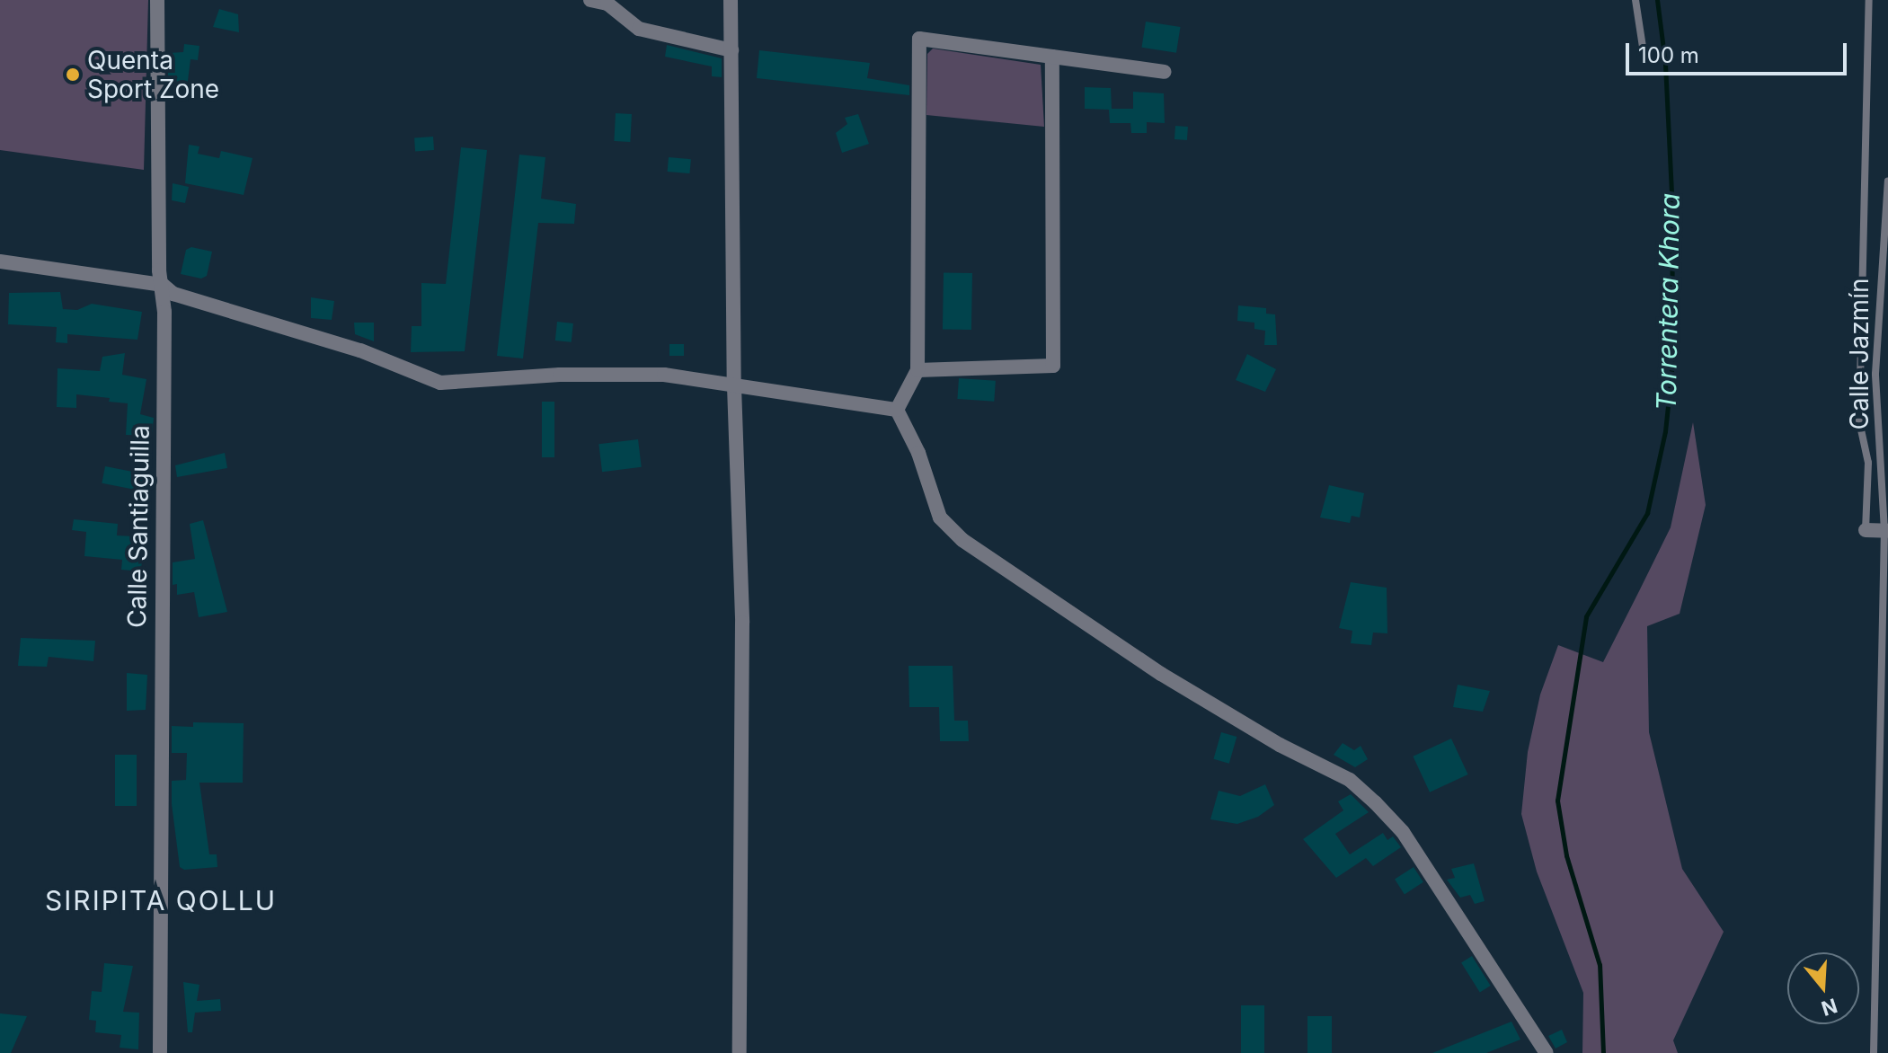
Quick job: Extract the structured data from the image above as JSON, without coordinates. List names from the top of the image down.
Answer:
{
  "streets": {
    "street": ["Calle Santiaguilla"],
    "lane": ["Calle Jazmín"]
  },
  "districts": ["SIRIPITA QOLLU"],
  "water": ["Torrentera Khora"],
  "places": ["Quenta Sport Zone"],
  "scale_bar": "100 m",
  "north": "bottom"
}
